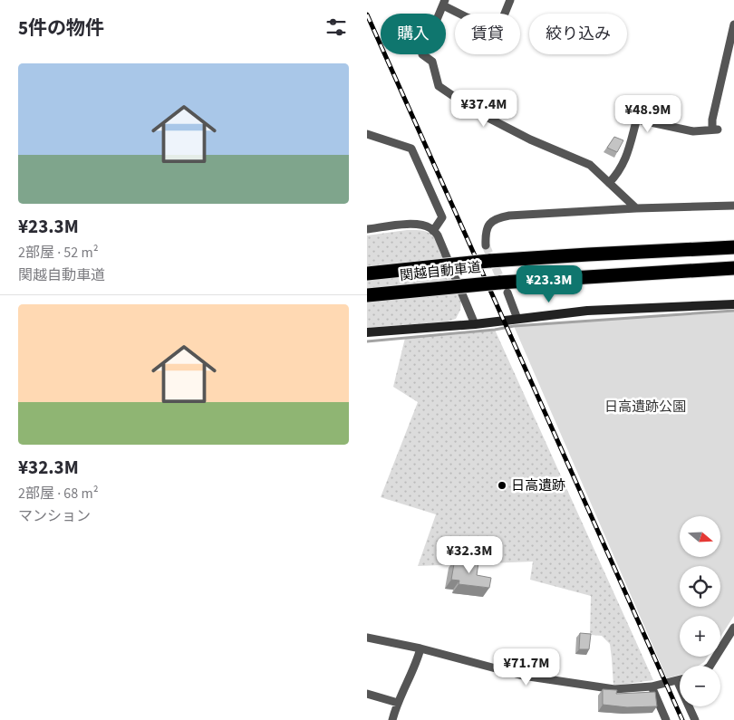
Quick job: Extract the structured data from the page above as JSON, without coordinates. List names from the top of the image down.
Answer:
{
  "streets": {
    "highway": ["関越自動車道"]
  },
  "parks": ["日高遺跡公園"],
  "places": ["日高遺跡"],
  "north": "right",
  "page": {
    "heading": "5件の物件",
    "chip": ["購入", "賃貸", "絞り込み"],
    "list": [
      {
        "name": "¥23.3M",
        "note": "2部屋 · 52 m² · 関越自動車道"
      },
      {
        "name": "¥32.3M",
        "note": "2部屋 · 68 m² · マンション"
      }
    ],
    "price": [
      "¥37.4M",
      "¥48.9M",
      "¥23.3M",
      "¥32.3M",
      "¥71.7M"
    ],
    "map_buttons": ["+", "−"]
  }
}
